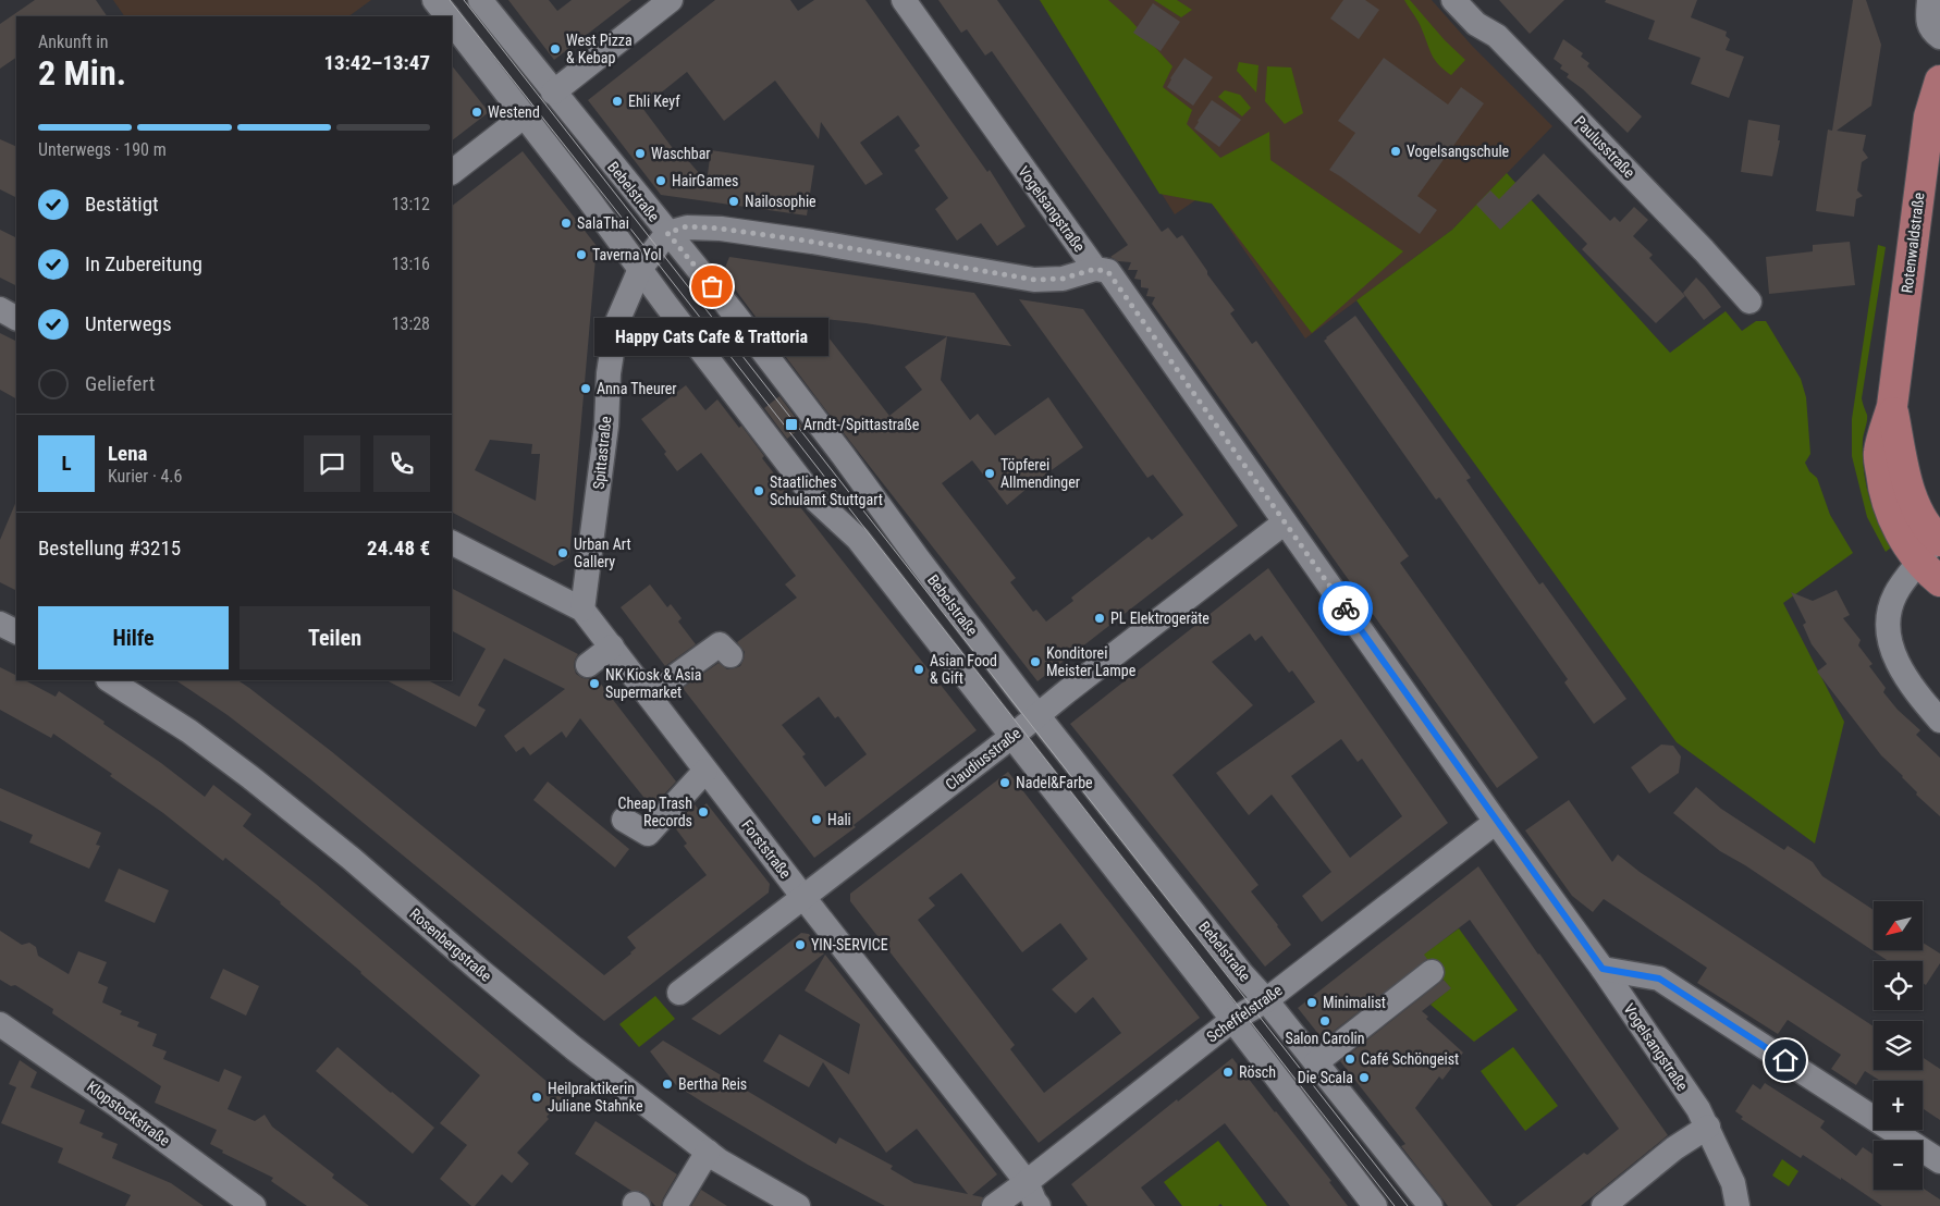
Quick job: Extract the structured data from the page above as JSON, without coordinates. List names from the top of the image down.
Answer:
{
  "streets": {
    "main road": ["Rotenwaldstraße"],
    "street": [
      "Paulusstraße",
      "Bebelstraße",
      "Vogelsangstraße",
      "Spittastraße",
      "Claudiusstraße",
      "Forststraße",
      "Rosenbergstraße",
      "Scheffelstraße",
      "Klopstockstraße"
    ]
  },
  "crossings": [
    ["Bebelstraße", "Spittastraße"],
    ["Bebelstraße", "Claudiusstraße"],
    ["Bebelstraße", "Scheffelstraße"],
    ["Vogelsangstraße", "Claudiusstraße"],
    ["Vogelsangstraße", "Scheffelstraße"],
    ["Spittastraße", "Forststraße"],
    ["Claudiusstraße", "Forststraße"],
    ["Forststraße", "Scheffelstraße"]
  ],
  "places": {
    "other": [
      "West Pizza & Kebap",
      "Ehli Keyf",
      "Westend",
      "Vogelsangschule",
      "Waschbar",
      "HairGames",
      "Nailosophie",
      "SalaThai",
      "Taverna Yol",
      "Happy Cats Cafe & Trattoria",
      "Anna Theurer",
      "Töpferei Allmendinger",
      "Staatliches Schulamt Stuttgart",
      "Urban Art Gallery",
      "PL Elektrogeräte",
      "Konditorei Meister Lampe",
      "Asian Food & Gift",
      "NK Kiosk & Asia Supermarket",
      "Nadel&Farbe",
      "Cheap Trash Records",
      "Hali",
      "YIN-SERVICE",
      "Minimalist",
      "Salon Carolin",
      "Café Schöngeist",
      "Rösch",
      "Die Scala",
      "Bertha Reis",
      "Heilpraktikerin Juliane Stahnke"
    ],
    "transit": ["Arndt-/Spittastraße"]
  },
  "north": "bottom left",
  "page": {
    "heading": ["2 Min.", "Ankunft in", "13:42–13:47"],
    "panel": [
      "Lena",
      "Kurier · 4.6",
      "Bestellung #3215",
      "24.48 €"
    ],
    "bar": "Unterwegs · 190 m",
    "list": [
      ["Bestätigt", "13:12"],
      ["In Zubereitung", "13:16"],
      ["Unterwegs", "13:28"],
      "Geliefert"
    ],
    "bubble": "Happy Cats Cafe & Trattoria",
    "round": "L",
    "buttons": ["Hilfe", "Teilen"],
    "map_buttons": ["+", "−"]
  }
}
